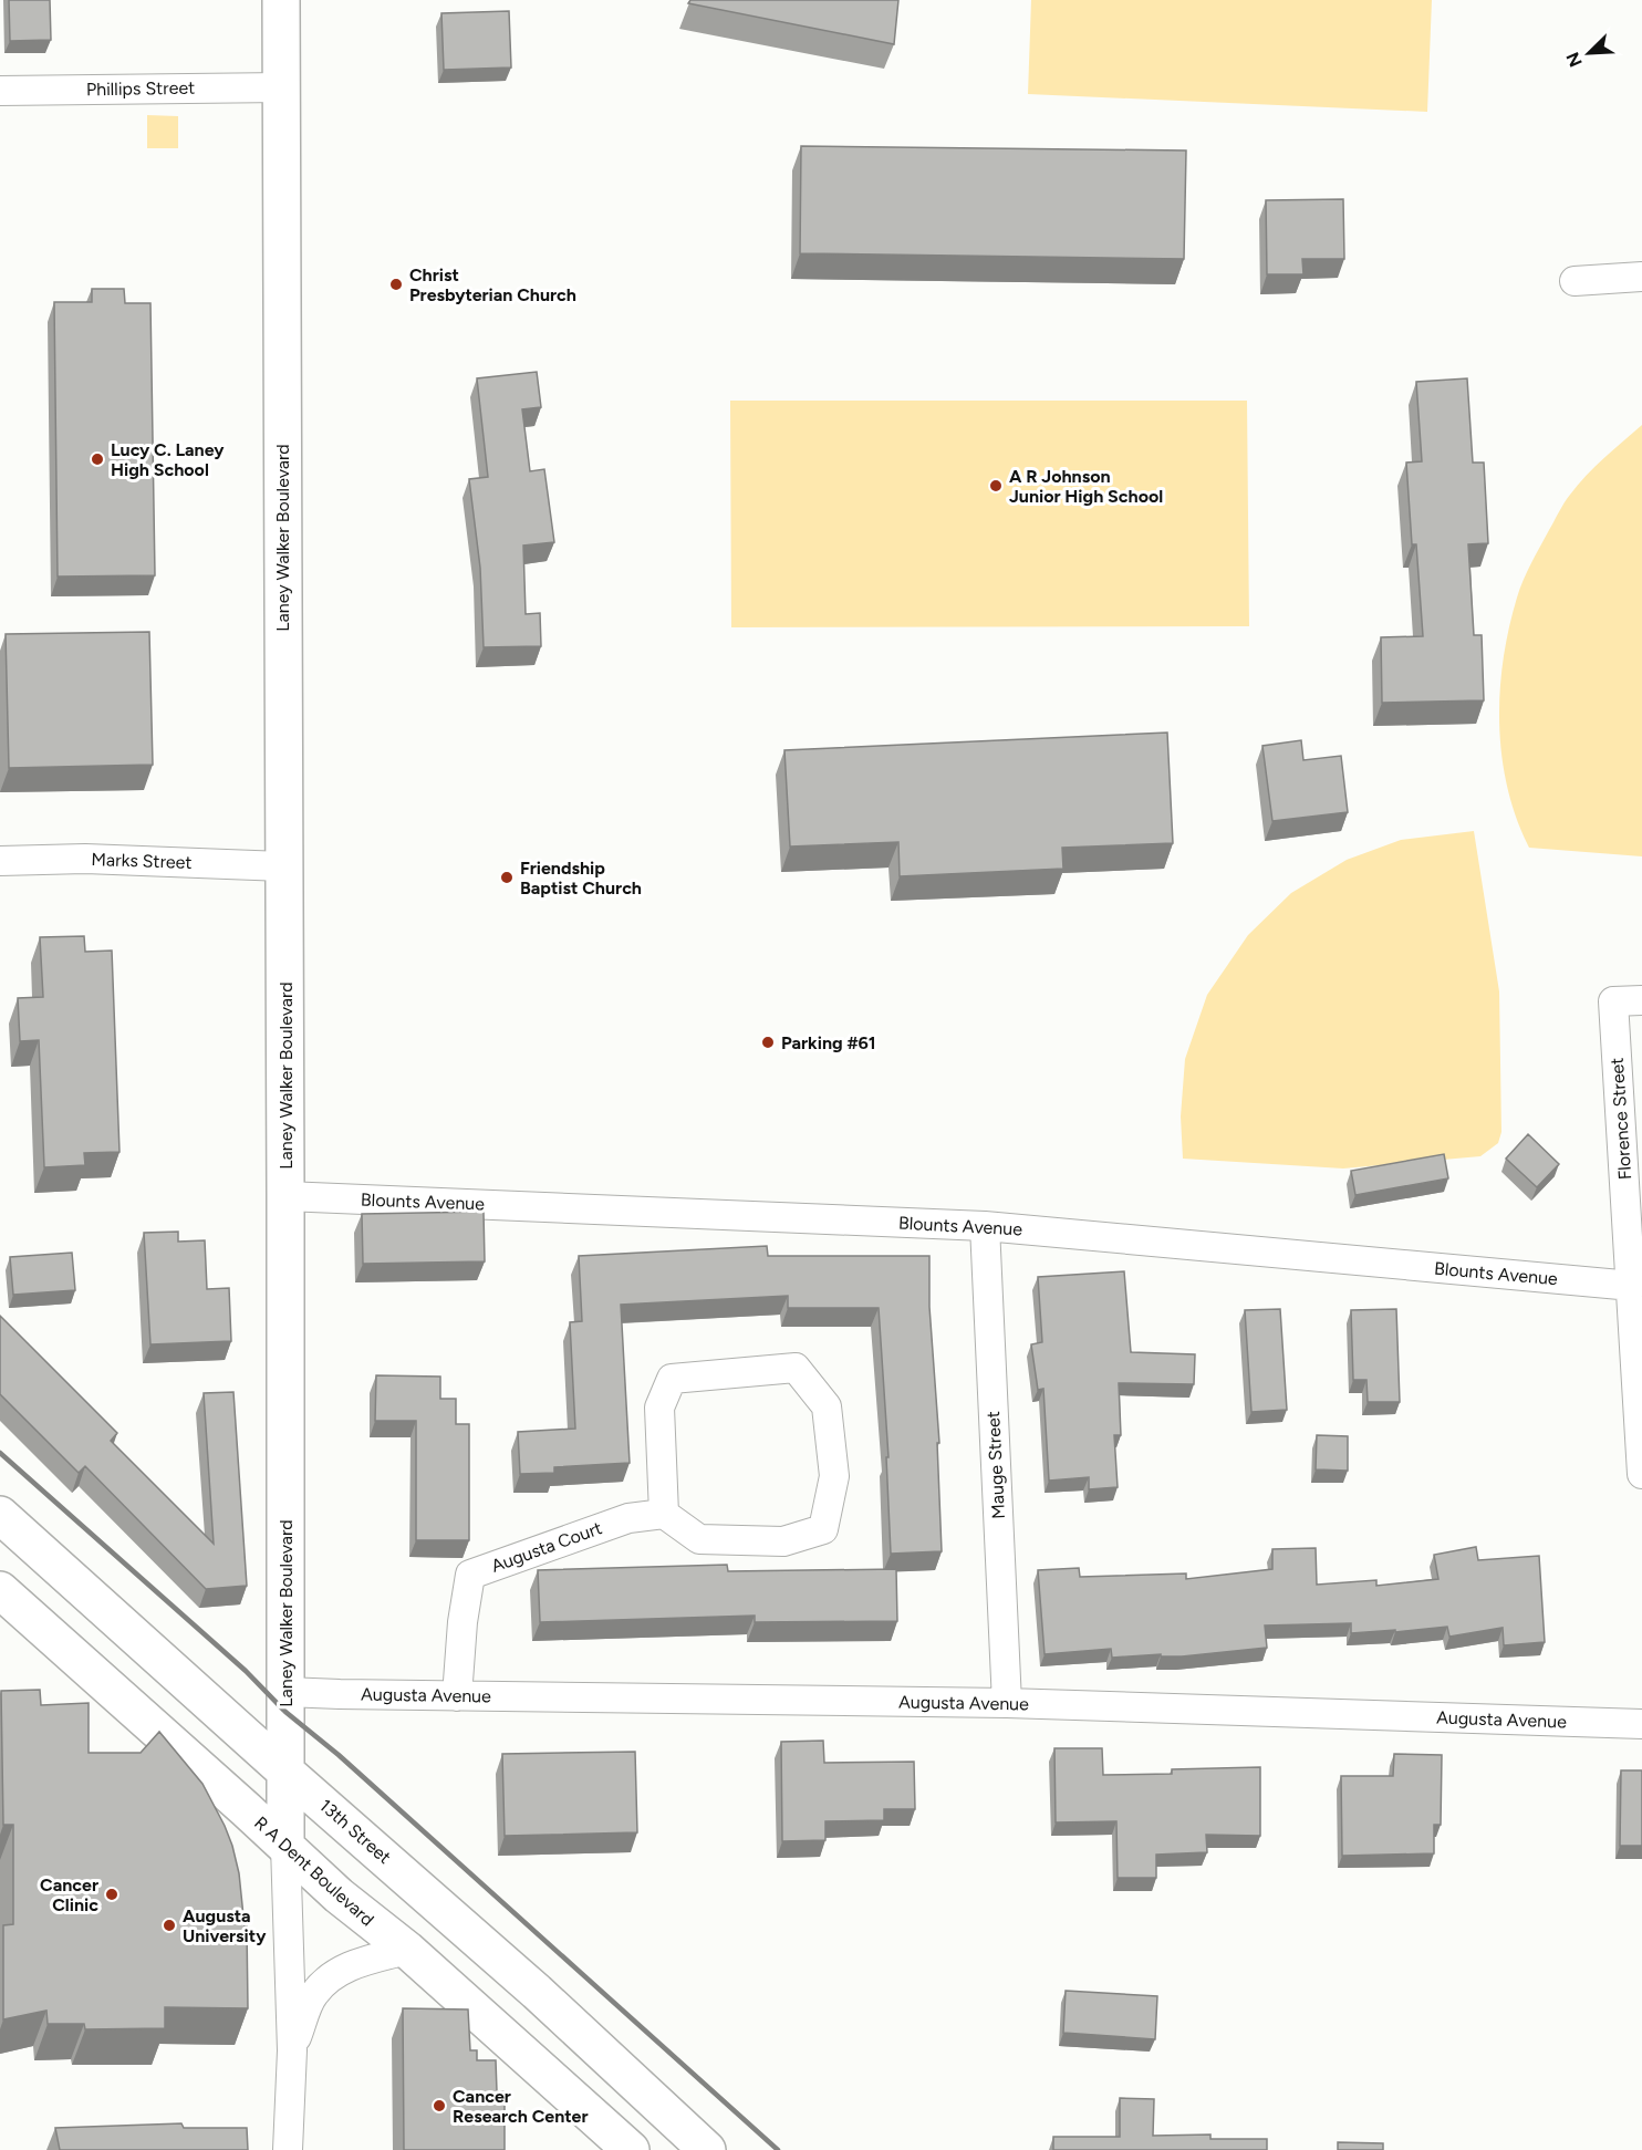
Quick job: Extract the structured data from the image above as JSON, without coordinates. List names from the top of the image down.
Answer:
{
  "streets": {
    "main road": ["Laney Walker Boulevard", "13th Street", "R A Dent Boulevard"],
    "street": [
      "Phillips Street",
      "Marks Street",
      "Florence Street",
      "Blounts Avenue",
      "Mauge Street",
      "Augusta Court",
      "Augusta Avenue"
    ]
  },
  "crossings": [
    ["Phillips Street", "Laney Walker Boulevard"],
    ["Laney Walker Boulevard", "Marks Street"],
    ["Laney Walker Boulevard", "Blounts Avenue"],
    ["Laney Walker Boulevard", "Augusta Avenue"],
    ["Laney Walker Boulevard", "13th Street"],
    ["Laney Walker Boulevard", "R A Dent Boulevard"],
    ["Florence Street", "Blounts Avenue"],
    ["Blounts Avenue", "Mauge Street"],
    ["Mauge Street", "Augusta Avenue"],
    ["Augusta Court", "Augusta Avenue"]
  ],
  "places": [
    "Christ Presbyterian Church",
    "Lucy C. Laney High School",
    "A R Johnson Junior High School",
    "Friendship Baptist Church",
    "Parking #61",
    "Cancer Clinic",
    "Augusta University",
    "Cancer Research Center"
  ],
  "north": "bottom left"
}
